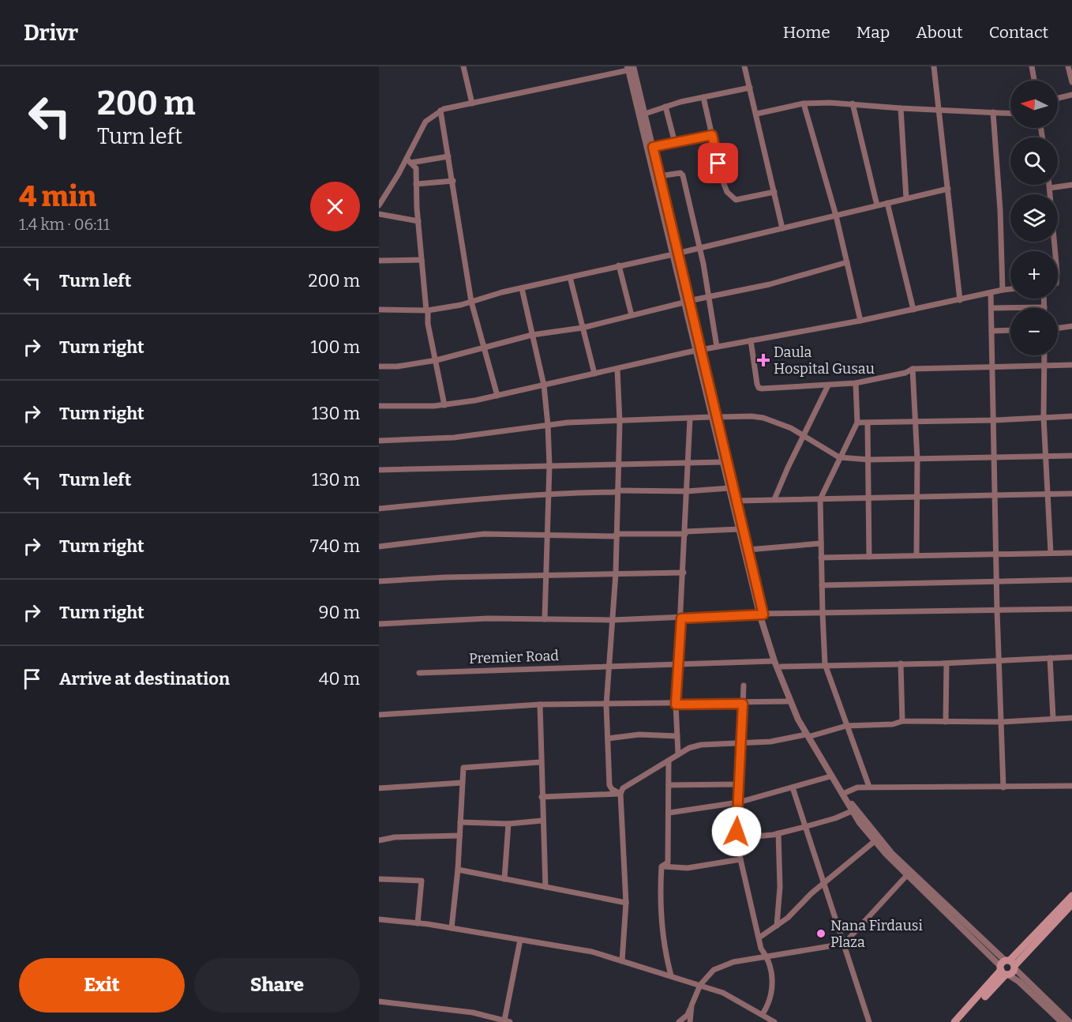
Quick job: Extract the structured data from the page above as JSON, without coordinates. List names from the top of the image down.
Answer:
{
  "streets": {
    "street": ["Premier Road"]
  },
  "places": {
    "health": ["Daula Hospital Gusau"],
    "other": ["Nana Firdausi Plaza"]
  },
  "north": "left",
  "page": {
    "header": "Drivr",
    "nav": [
      "Home",
      "Map",
      "About",
      "Contact"
    ],
    "turn": ["200 m", "Turn left"],
    "map_buttons": ["+", "−"],
    "heading": ["4 min", "1.4 km · 06:11"],
    "list": [
      {
        "name": "Turn left",
        "value": "200 m"
      },
      {
        "name": "Turn right",
        "value": "100 m"
      },
      {
        "name": "Turn right",
        "value": "130 m"
      },
      {
        "name": "Turn left",
        "value": "130 m"
      },
      {
        "name": "Turn right",
        "value": "740 m"
      },
      {
        "name": "Turn right",
        "value": "90 m"
      },
      {
        "name": "Arrive at destination",
        "value": "40 m"
      }
    ],
    "buttons": ["Exit", "Share"]
  }
}
